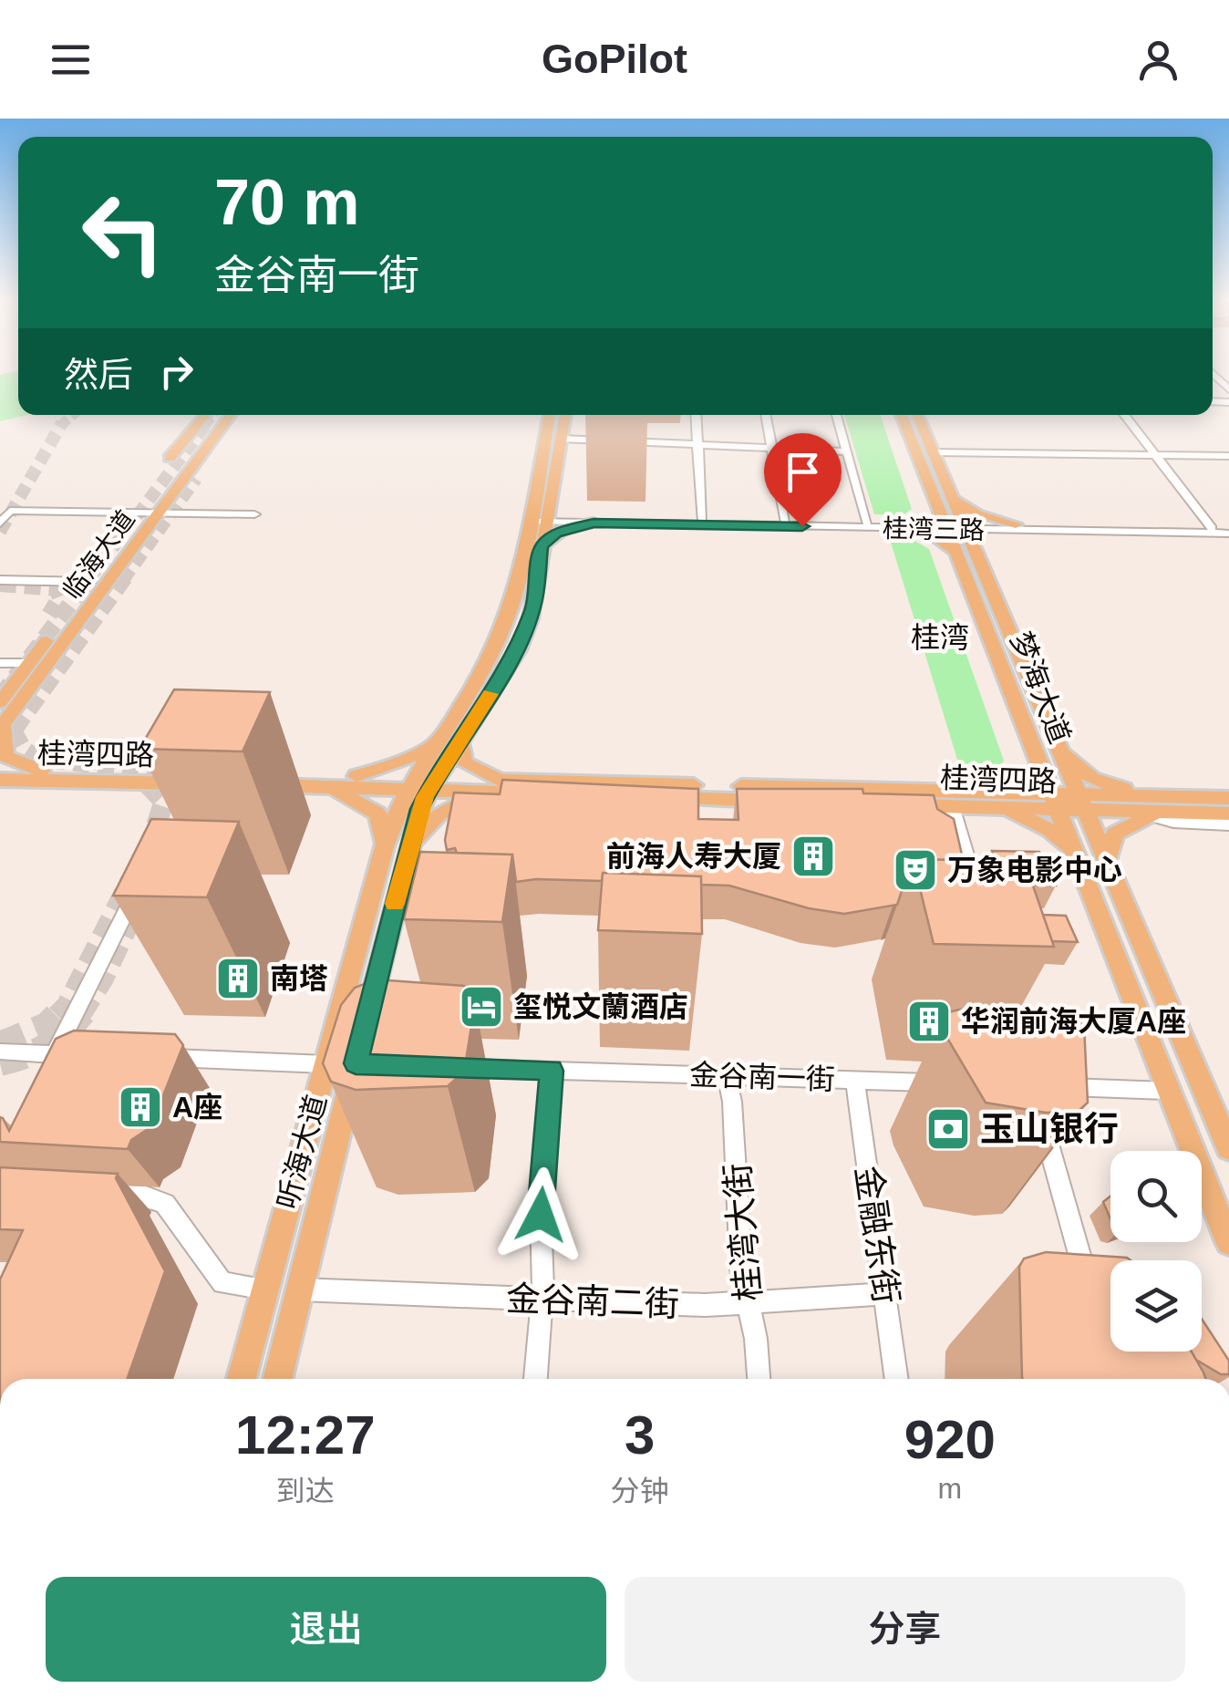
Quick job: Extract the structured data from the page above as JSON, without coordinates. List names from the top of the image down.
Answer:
{
  "streets": {
    "main road": [
      "临海大道",
      "梦海大道",
      "桂湾四路",
      "听海大道"
    ],
    "street": [
      "桂湾三路",
      "金谷南一街",
      "桂湾大街",
      "金融东街",
      "金谷南二街"
    ]
  },
  "crossings": [
    ["桂湾三路", "梦海大道"],
    ["桂湾三路", "听海大道"],
    ["梦海大道", "桂湾四路"],
    ["桂湾四路", "听海大道"],
    ["金谷南一街", "桂湾大街"],
    ["金谷南一街", "金融东街"],
    ["听海大道", "金谷南二街"],
    ["桂湾大街", "金谷南二街"],
    ["金融东街", "金谷南二街"]
  ],
  "districts": ["桂湾"],
  "places": {
    "building": [
      "前海人寿大厦",
      "南塔",
      "华润前海大厦A座",
      "A座"
    ],
    "theatre": ["万象电影中心"],
    "hotel": ["玺悦文蘭酒店"],
    "bank": ["玉山银行"]
  },
  "page": {
    "header": "GoPilot",
    "turn": ["70 m", "金谷南一街"],
    "then": "然后",
    "eta": [
      "12:27",
      "到达",
      "3",
      "分钟",
      "920",
      "m"
    ],
    "buttons": ["退出", "分享"]
  }
}
